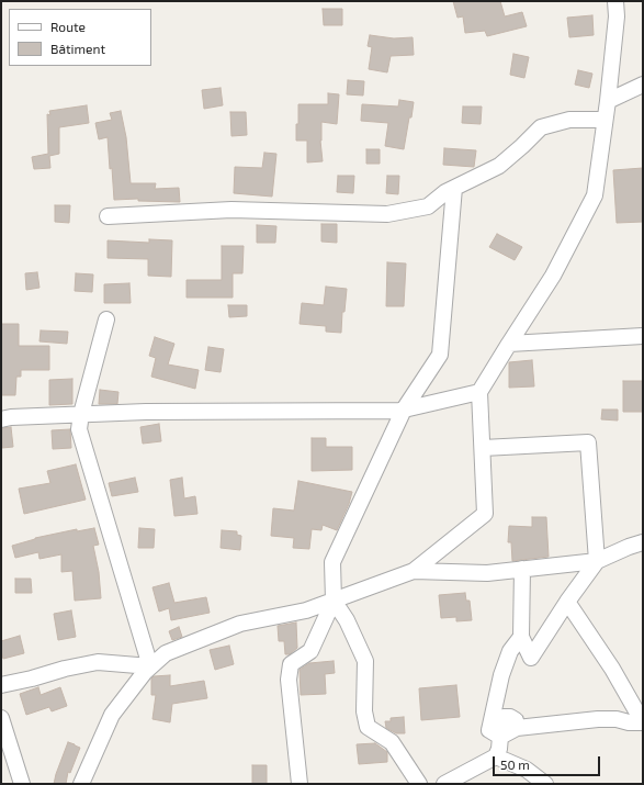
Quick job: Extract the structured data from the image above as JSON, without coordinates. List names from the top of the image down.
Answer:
{
  "legend": ["Route", "Bâtiment"],
  "scale_bar": "50 m"
}
